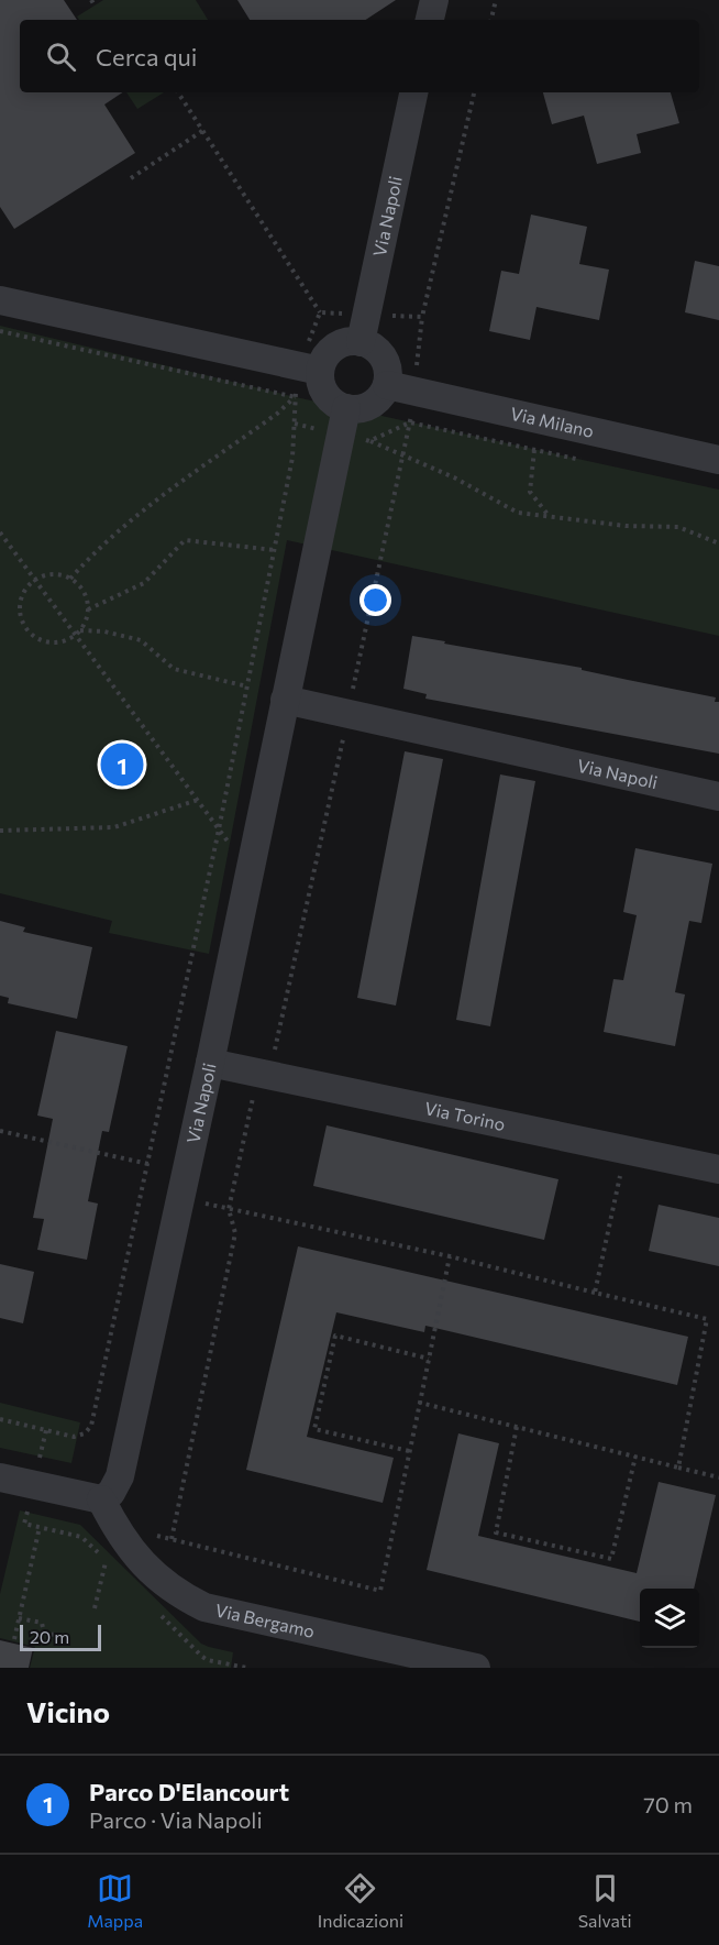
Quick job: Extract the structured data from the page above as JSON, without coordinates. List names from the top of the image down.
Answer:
{
  "streets": {
    "street": [
      "Via Napoli",
      "Via Milano",
      "Via Torino",
      "Via Bergamo"
    ]
  },
  "crossings": [
    ["Via Napoli", "Via Milano"],
    ["Via Napoli", "Via Torino"],
    ["Via Napoli", "Via Bergamo"]
  ],
  "scale_bar": "20 m",
  "page": {
    "search": "Cerca qui",
    "pins": "1",
    "scale": "20 m",
    "heading": "Vicino",
    "list": [
      {
        "mark": "1",
        "name": "Parco D'Elancourt",
        "note": "Parco · Via Napoli",
        "value": "70 m"
      }
    ],
    "nav": ["Mappa", "Indicazioni", "Salvati"]
  }
}
